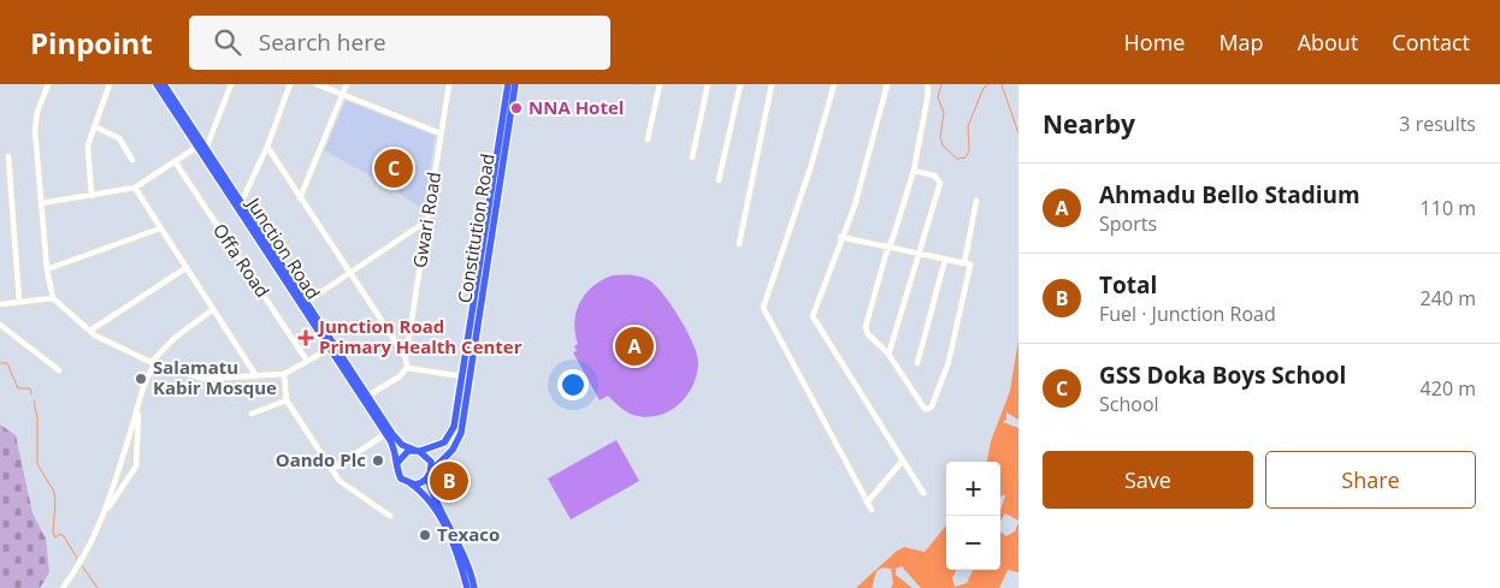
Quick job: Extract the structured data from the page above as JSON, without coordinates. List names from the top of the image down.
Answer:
{
  "streets": {
    "main road": ["Constitution Road", "Junction Road"],
    "street": ["Gwari Road", "Offa Road"]
  },
  "crossings": [
    ["Constitution Road", "Junction Road"]
  ],
  "places": {
    "other": [
      "NNA Hotel",
      "Salamatu Kabir Mosque",
      "Oando Plc",
      "Texaco"
    ],
    "health": ["Junction Road Primary Health Center"]
  },
  "page": {
    "header": "Pinpoint",
    "search": "Search here",
    "nav": [
      "Home",
      "Map",
      "About",
      "Contact"
    ],
    "heading": ["Nearby", "3 results"],
    "pins": ["C", "A", "B"],
    "list": [
      {
        "mark": "A",
        "name": "Ahmadu Bello Stadium",
        "note": "Sports",
        "value": "110 m"
      },
      {
        "mark": "B",
        "name": "Total",
        "note": "Fuel · Junction Road",
        "value": "240 m"
      },
      {
        "mark": "C",
        "name": "GSS Doka Boys School",
        "note": "School",
        "value": "420 m"
      }
    ],
    "buttons": ["Save", "Share"],
    "map_buttons": ["+", "−"]
  }
}
